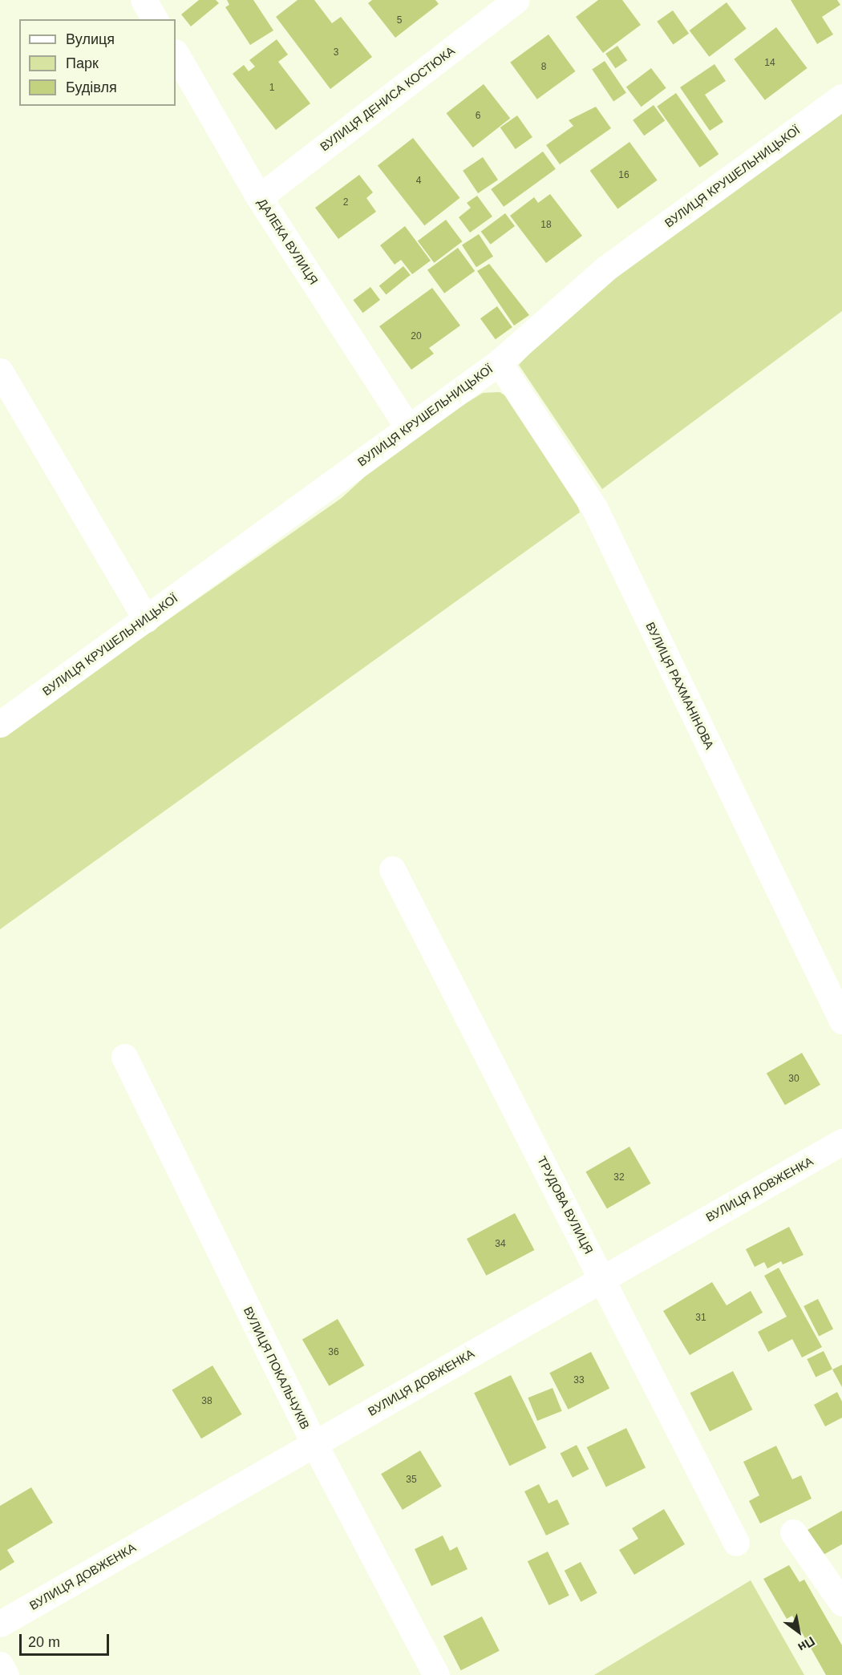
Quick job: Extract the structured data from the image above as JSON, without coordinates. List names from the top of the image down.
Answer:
{
  "streets": {
    "street": [
      "ВУЛИЦЯ ДЕНИСА КОСТЮКА",
      "ВУЛИЦЯ КРУШЕЛЬНИЦЬКОЇ",
      "ДАЛЕКА ВУЛИЦЯ",
      "ВУЛИЦЯ РАХМАНІНОВА",
      "ВУЛИЦЯ ДОВЖЕНКА",
      "ТРУДОВА ВУЛИЦЯ",
      "ВУЛИЦЯ ПОКАЛЬЧУКІВ"
    ]
  },
  "crossings": [
    ["ВУЛИЦЯ ДЕНИСА КОСТЮКА", "ДАЛЕКА ВУЛИЦЯ"],
    ["ВУЛИЦЯ КРУШЕЛЬНИЦЬКОЇ", "ДАЛЕКА ВУЛИЦЯ"],
    ["ВУЛИЦЯ КРУШЕЛЬНИЦЬКОЇ", "ВУЛИЦЯ РАХМАНІНОВА"],
    ["ВУЛИЦЯ ДОВЖЕНКА", "ТРУДОВА ВУЛИЦЯ"],
    ["ВУЛИЦЯ ДОВЖЕНКА", "ВУЛИЦЯ ПОКАЛЬЧУКІВ"]
  ],
  "house_numbers": [
    "5",
    "3",
    "14",
    "8",
    "1",
    "6",
    "16",
    "4",
    "2",
    "18",
    "20",
    "30",
    "32",
    "34",
    "31",
    "36",
    "33",
    "38",
    "35"
  ],
  "legend": ["Вулиця", "Парк", "Будівля"],
  "scale_bar": "20 m",
  "north": "bottom right"
}
